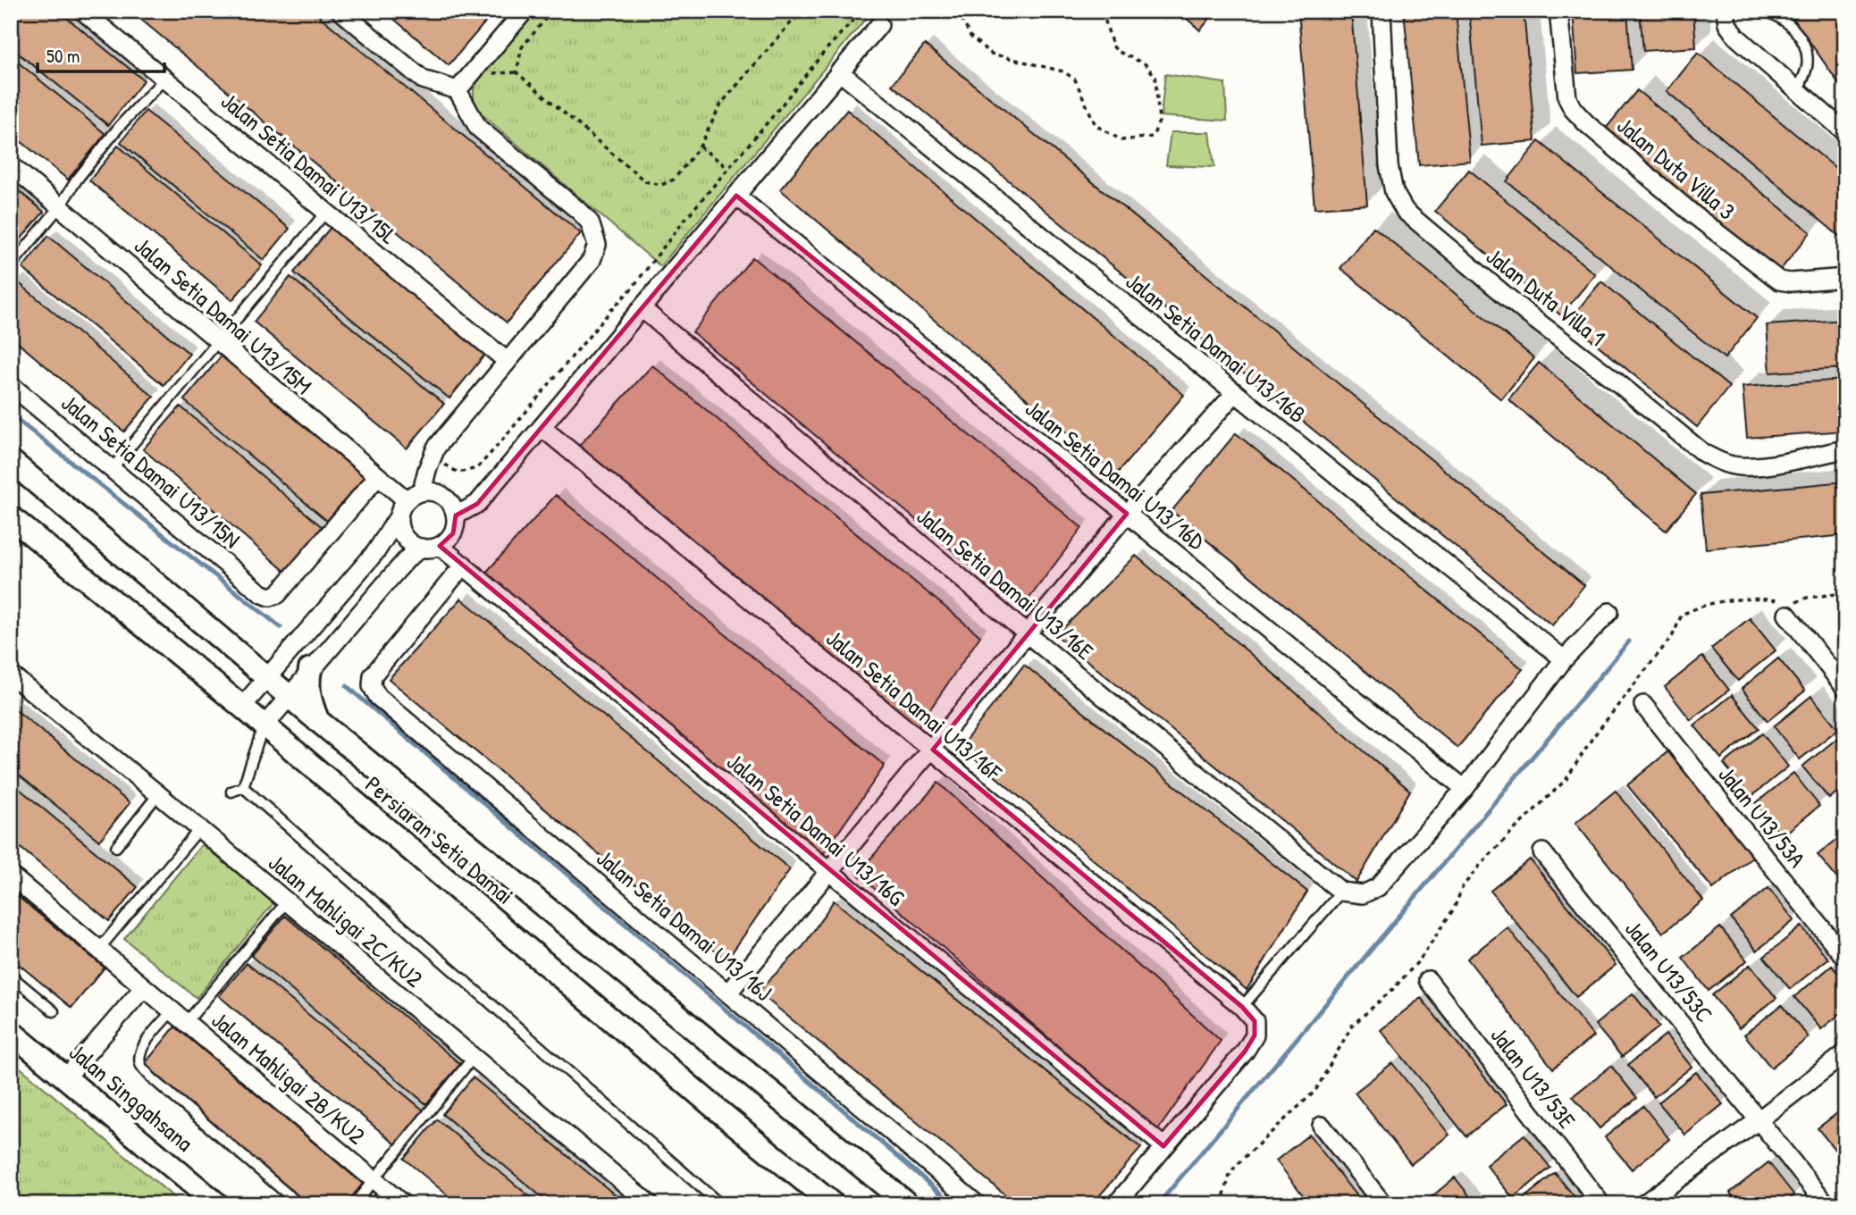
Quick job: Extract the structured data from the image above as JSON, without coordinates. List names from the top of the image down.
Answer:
{
  "streets": {
    "street": [
      "Jalan Setia Damai U13/15L",
      "Jalan Duta Villa 3",
      "Jalan Duta Villa 1",
      "Jalan Setia Damai U13/15M",
      "Jalan Setia Damai U13/16B",
      "Jalan Setia Damai U13/15N",
      "Jalan Setia Damai U13/16D",
      "Jalan Setia Damai U13/16E",
      "Jalan Setia Damai U13/16F",
      "Jalan U13/53A",
      "Jalan Setia Damai U13/16G",
      "Persiaran Setia Damai",
      "Jalan Mahligai 2C/KU2",
      "Jalan Setia Damai U13/16J",
      "Jalan U13/53C",
      "Jalan Mahligai 2B/KU2",
      "Jalan U13/53E",
      "Jalan Singgahsana"
    ]
  },
  "crossings": [
    ["Jalan Setia Damai U13/15M", "Jalan Setia Damai U13/15N"],
    ["Jalan Setia Damai U13/15M", "Jalan Setia Damai U13/16G"],
    ["Jalan Setia Damai U13/16F", "Jalan Setia Damai U13/16G"],
    ["Jalan Setia Damai U13/16G", "Jalan Setia Damai U13/16J"]
  ],
  "scale_bar": "50 m"
}
